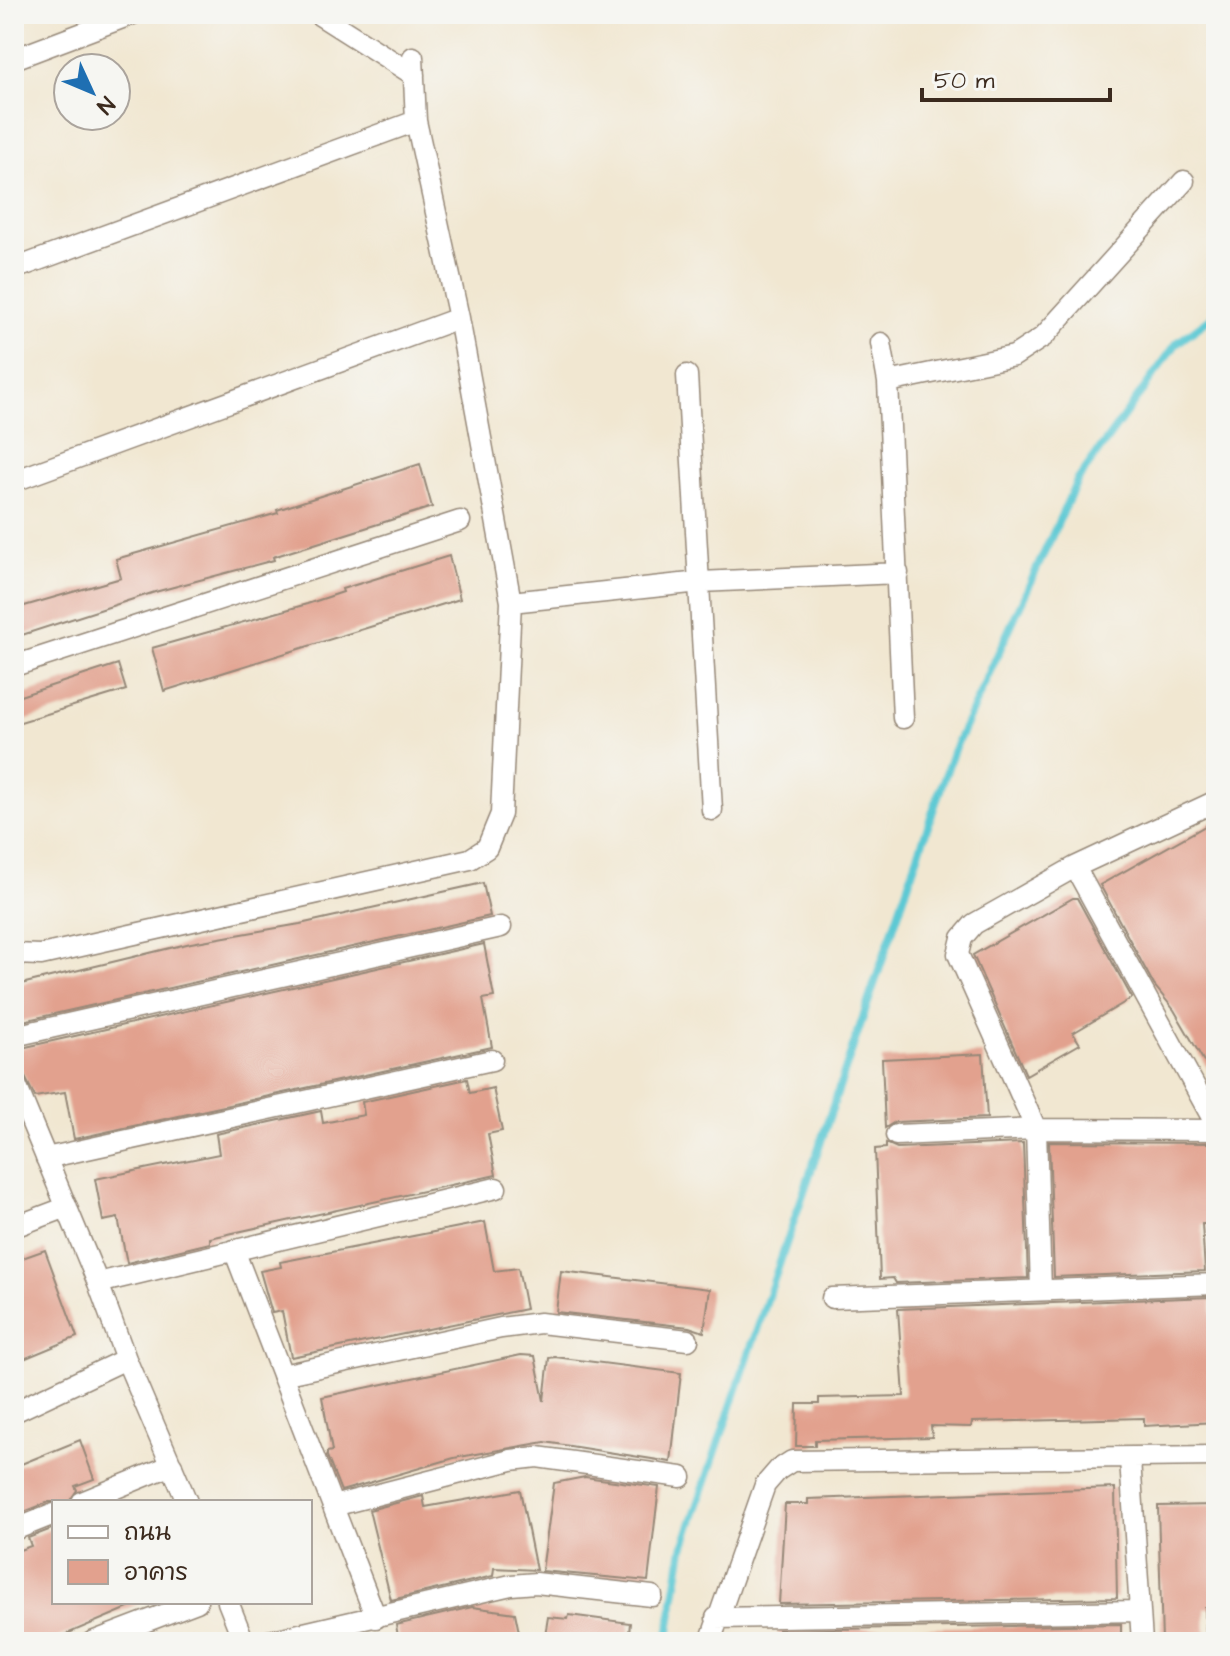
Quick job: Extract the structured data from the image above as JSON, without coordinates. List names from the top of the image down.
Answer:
{
  "legend": ["ถนน", "อาคาร"],
  "scale_bar": "50 m",
  "north": "bottom right"
}
